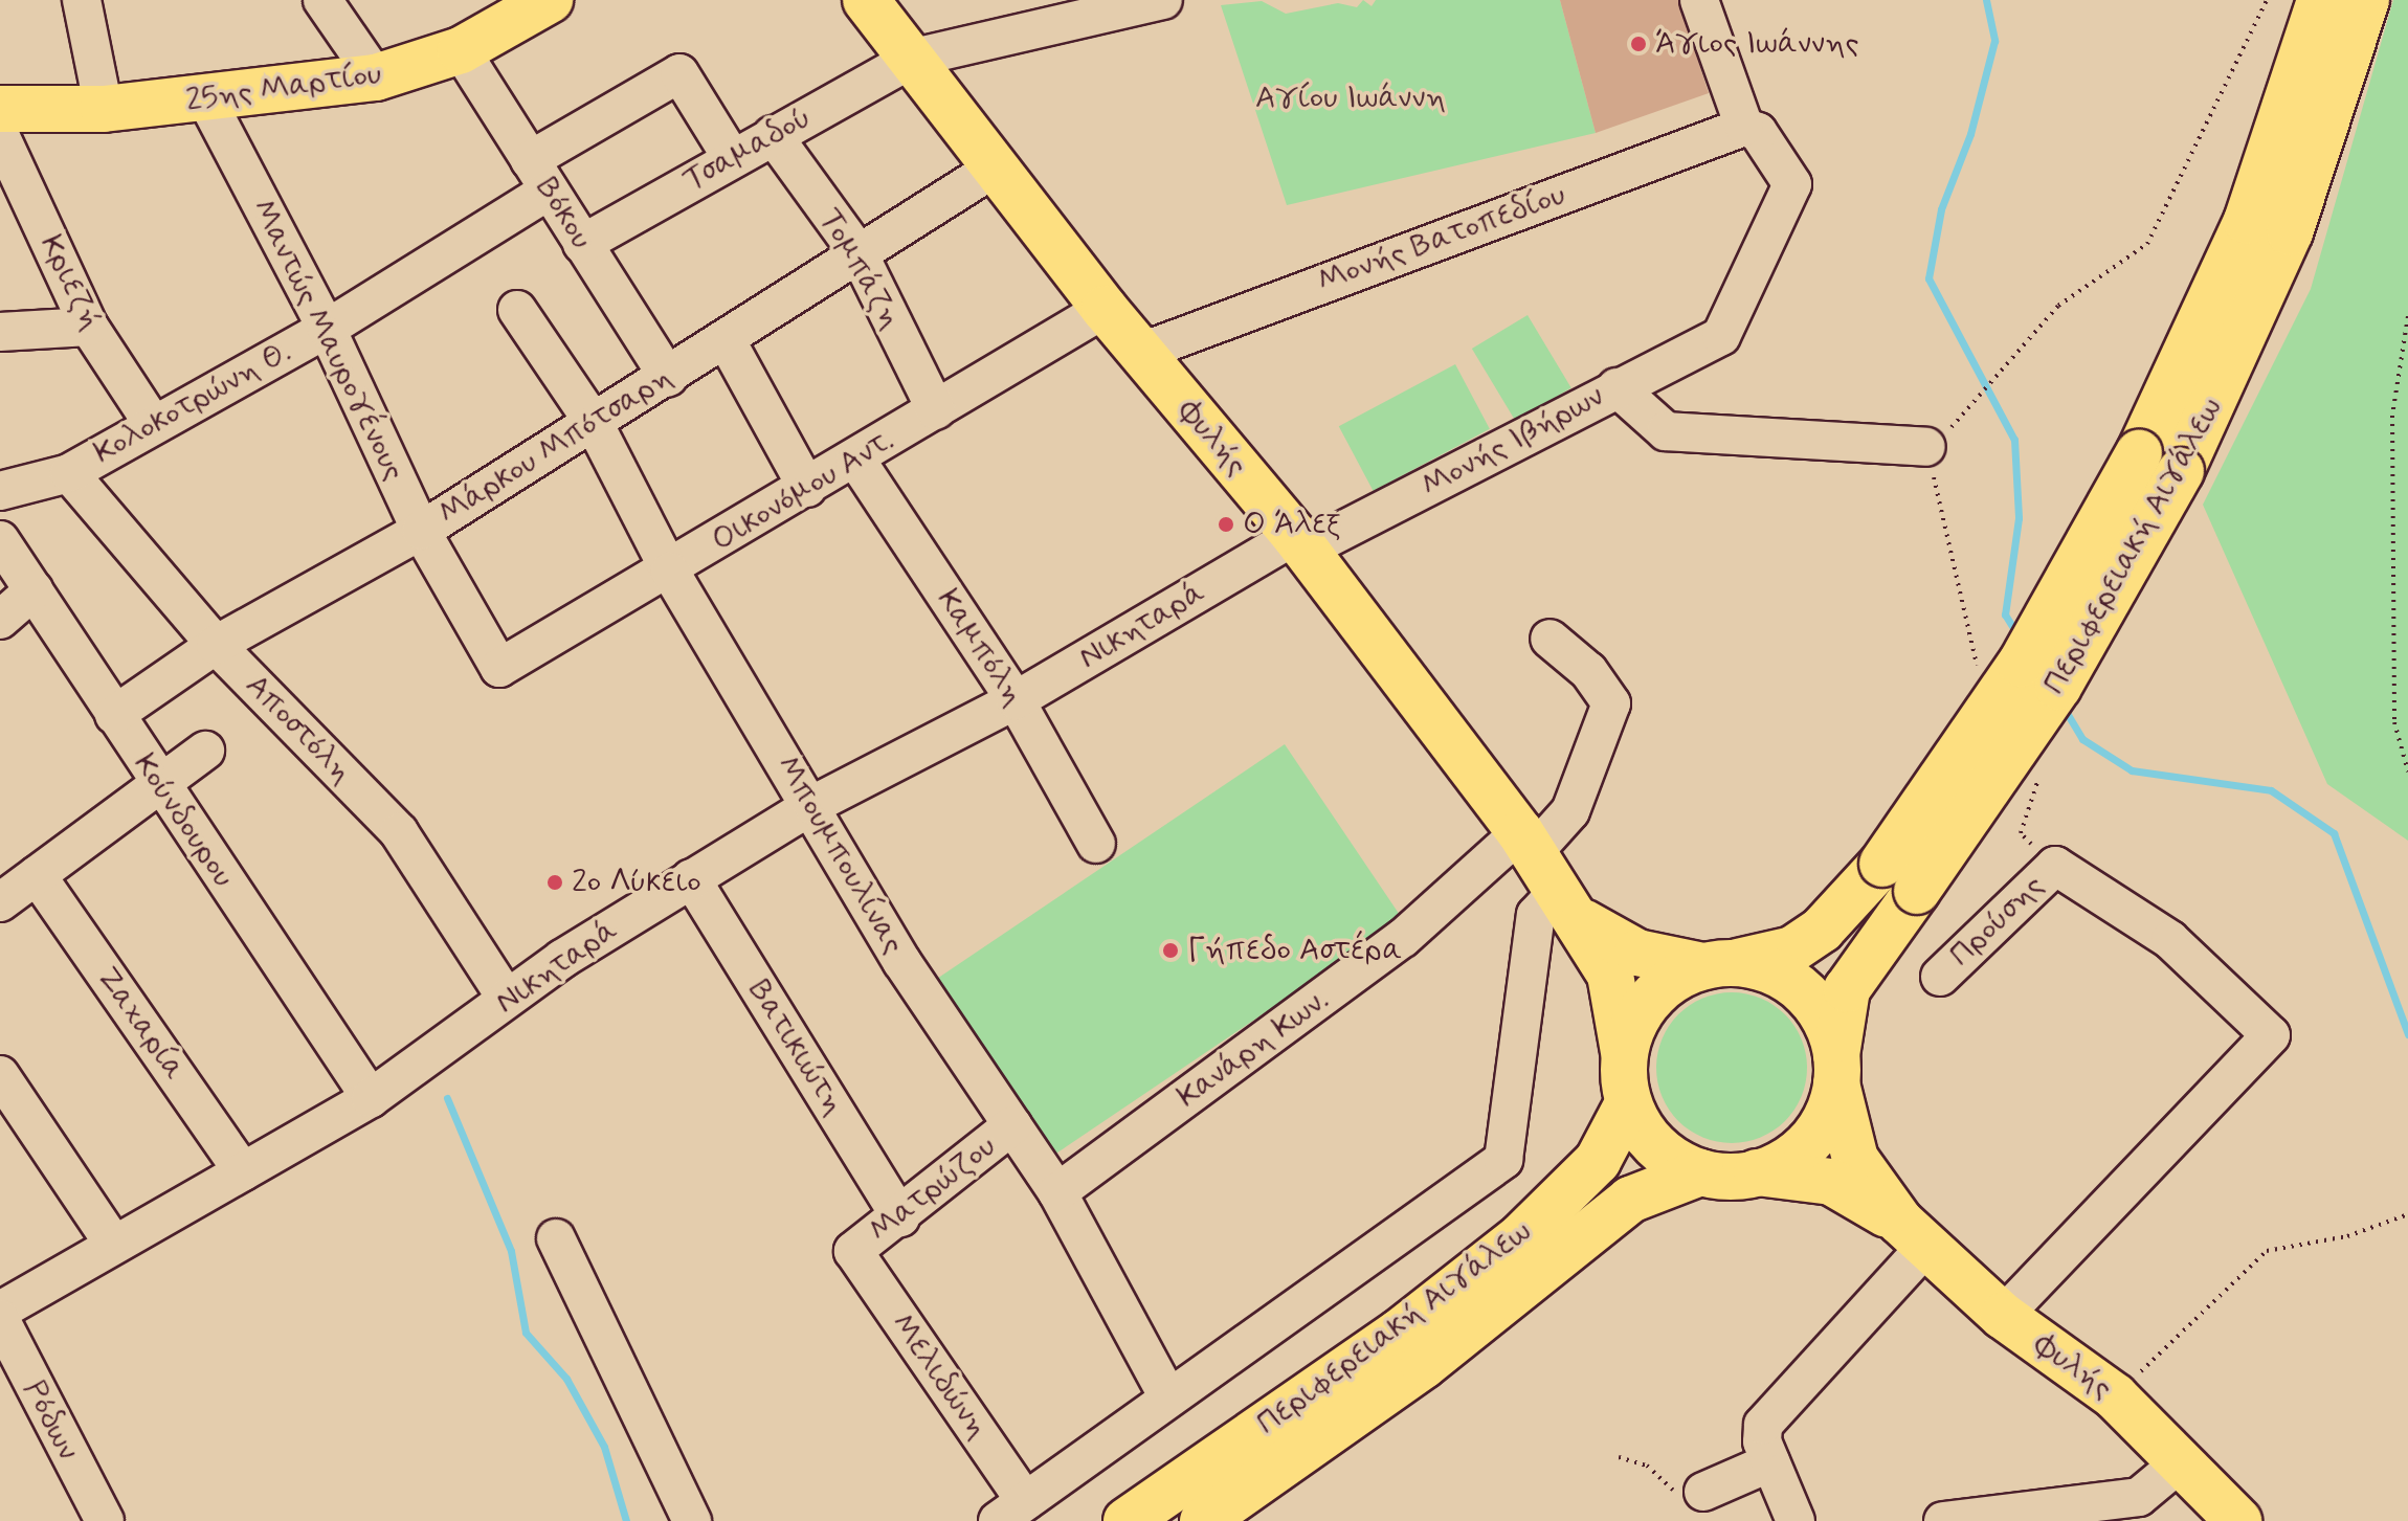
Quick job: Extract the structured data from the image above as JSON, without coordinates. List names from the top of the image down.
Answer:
{
  "streets": {
    "main road": ["25ης Μαρτίου", "Φυλής", "Περιφερειακή Αιγάλεω"],
    "street": [
      "Τσαμαδού",
      "Βόκου",
      "Μονής Βατοπεδίου",
      "Τομπάζη",
      "Κριεζή",
      "Μαντώς Μαυρογένους",
      "Κολοκοτρώνη Θ.",
      "Μονής Ιβήρων",
      "Μάρκου Μπότσαρη",
      "Οικονόμου Αντ.",
      "Νικηταρά",
      "Καμπόλη",
      "Αποστόλη",
      "Κούνδουρου",
      "Μπουμπουλίνας",
      "Προύσης",
      "Ζαχαρία",
      "Βατικιώτη",
      "Κανάρη Κων.",
      "Ματρώζου",
      "Μελιδώνη",
      "Ρόδων"
    ]
  },
  "crossings": [
    ["25ης Μαρτίου", "Βόκου"],
    ["25ης Μαρτίου", "Μαντώς Μαυρογένους"],
    ["Τσαμαδού", "Βόκου"],
    ["Τσαμαδού", "Τομπάζη"],
    ["Τσαμαδού", "Κολοκοτρώνη Θ."],
    ["Τσαμαδού", "Φυλής"],
    ["Βόκου", "Κολοκοτρώνη Θ."],
    ["Βόκου", "Μάρκου Μπότσαρη"],
    ["Μονής Βατοπεδίου", "Φυλής"],
    ["Μονής Βατοπεδίου", "Μονής Ιβήρων"],
    ["Τομπάζη", "Μάρκου Μπότσαρη"],
    ["Τομπάζη", "Οικονόμου Αντ."],
    ["Κριεζή", "Κολοκοτρώνη Θ."],
    ["Μαντώς Μαυρογένους", "Κολοκοτρώνη Θ."],
    ["Μαντώς Μαυρογένους", "Μάρκου Μπότσαρη"],
    ["Μαντώς Μαυρογένους", "Οικονόμου Αντ."],
    ["Κολοκοτρώνη Θ.", "Αποστόλη"],
    ["Φυλής", "Μονής Ιβήρων"],
    ["Φυλής", "Μάρκου Μπότσαρη"],
    ["Φυλής", "Οικονόμου Αντ."],
    ["Φυλής", "Περιφερειακή Αιγάλεω"],
    ["Φυλής", "Νικηταρά"],
    ["Φυλής", "Προύσης"],
    ["Φυλής", "Κανάρη Κων."],
    ["Μονής Ιβήρων", "Νικηταρά"],
    ["Μάρκου Μπότσαρη", "Αποστόλη"],
    ["Μάρκου Μπότσαρη", "Κούνδουρου"],
    ["Μάρκου Μπότσαρη", "Μπουμπουλίνας"],
    ["Οικονόμου Αντ.", "Καμπόλη"],
    ["Οικονόμου Αντ.", "Μπουμπουλίνας"],
    ["Νικηταρά", "Καμπόλη"],
    ["Νικηταρά", "Αποστόλη"],
    ["Νικηταρά", "Κούνδουρου"],
    ["Νικηταρά", "Μπουμπουλίνας"],
    ["Νικηταρά", "Ζαχαρία"],
    ["Νικηταρά", "Βατικιώτη"],
    ["Μπουμπουλίνας", "Κανάρη Κων."],
    ["Μπουμπουλίνας", "Ματρώζου"],
    ["Βατικιώτη", "Ματρώζου"],
    ["Ματρώζου", "Μελιδώνη"]
  ],
  "parks": ["Αγίου Ιωάννη"],
  "places": [
    "Άγιος Ιωάννης",
    "Ο Άλεξ",
    "2ο Λύκειο",
    "Γήπεδο Αστέρα"
  ]
}
